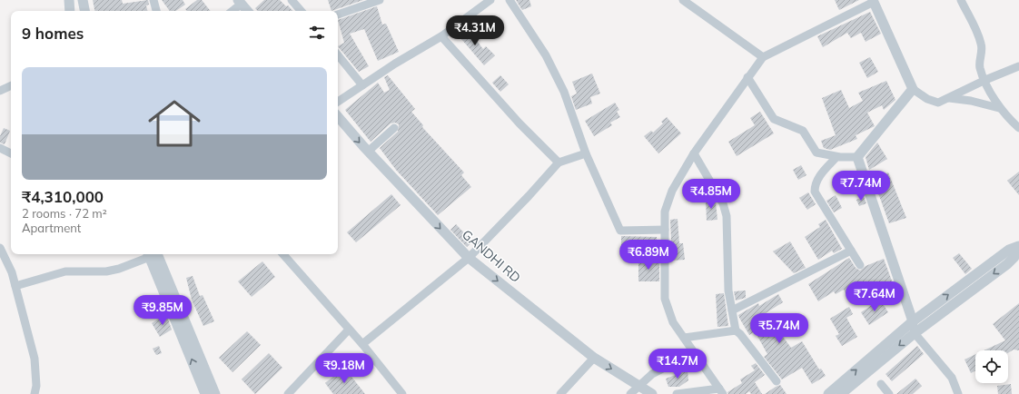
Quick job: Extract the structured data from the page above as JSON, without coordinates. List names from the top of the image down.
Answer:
{
  "streets": {
    "street": ["GANDHI RD"]
  },
  "one_way": ["GANDHI RD"],
  "page": {
    "heading": "9 homes",
    "price": [
      "₹4.31M",
      "₹7.74M",
      "₹4.85M",
      "₹6.89M",
      "₹7.64M",
      "₹9.85M",
      "₹5.74M",
      "₹14.7M",
      "₹9.18M"
    ],
    "list": [
      {
        "name": "₹4,310,000",
        "note": "2 rooms · 72 m² · Apartment"
      }
    ]
  }
}
